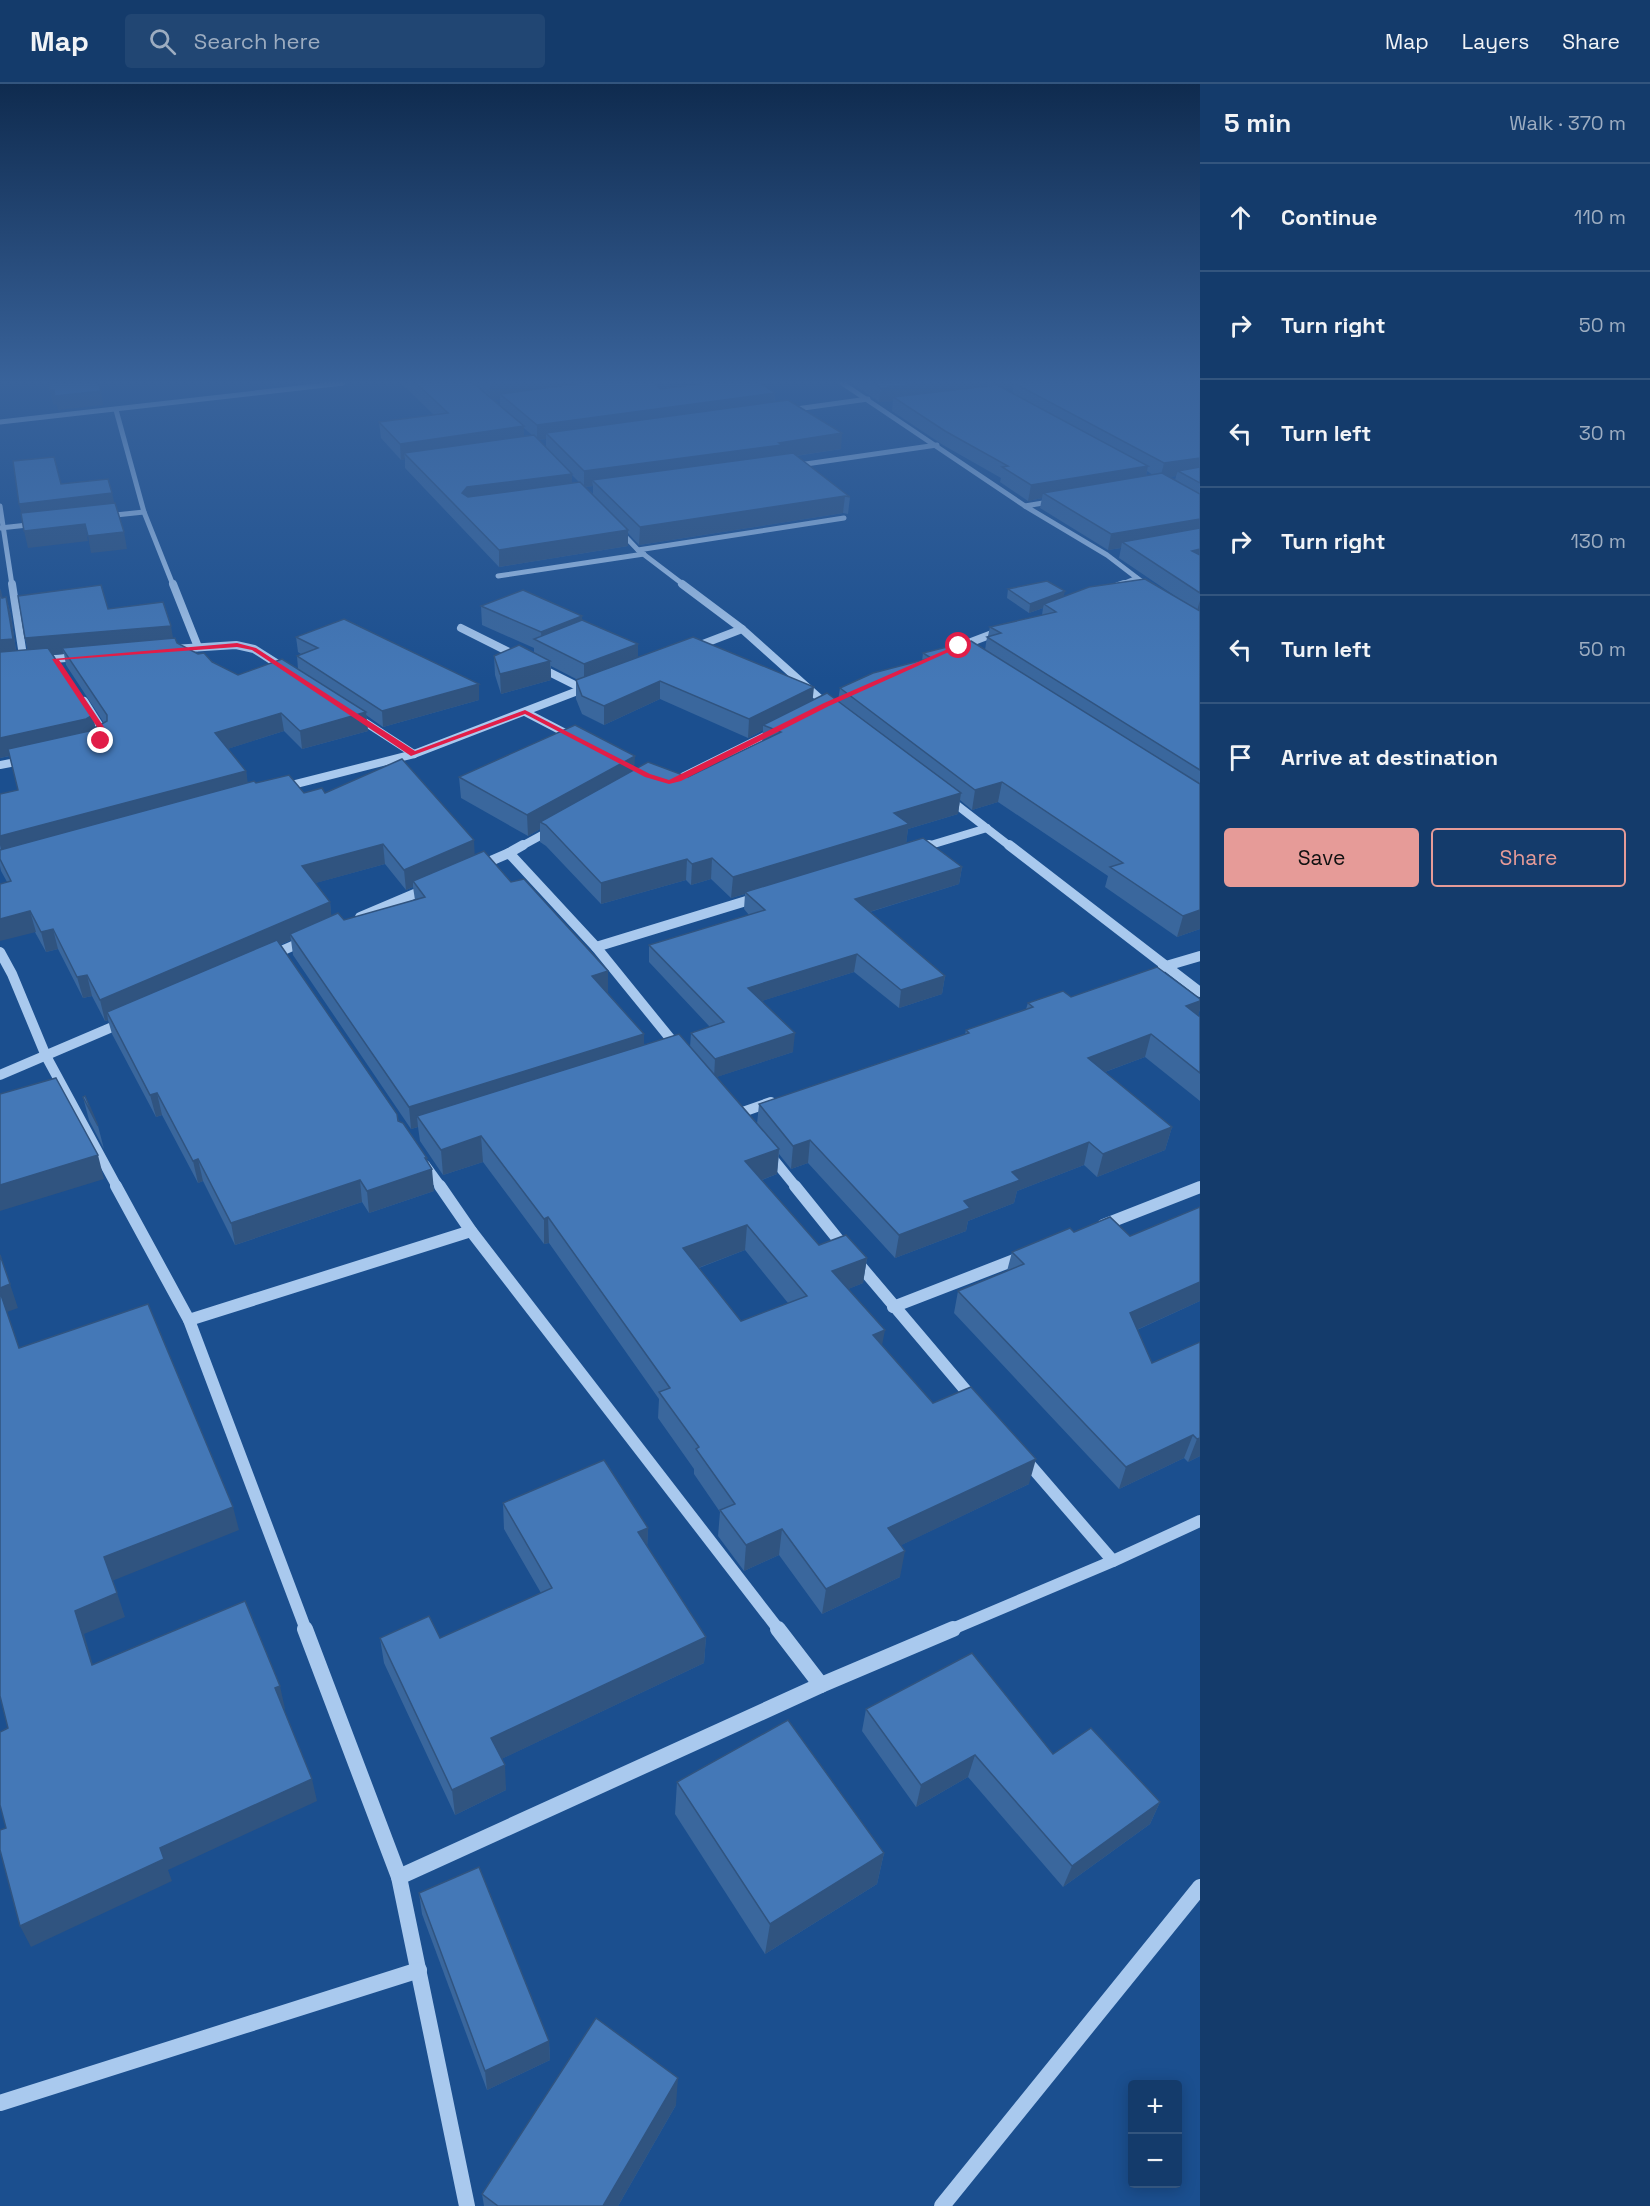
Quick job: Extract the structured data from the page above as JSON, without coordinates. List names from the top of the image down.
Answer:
{
  "page": {
    "header": "Map",
    "search": "Search here",
    "nav": ["Map", "Layers", "Share"],
    "heading": ["5 min", "Walk · 370 m"],
    "list": [
      ["Continue", "110 m"],
      ["Turn right", "50 m"],
      ["Turn left", "30 m"],
      ["Turn right", "130 m"],
      ["Turn left", "50 m"],
      "Arrive at destination"
    ],
    "buttons": ["Save", "Share"],
    "map_buttons": ["+", "−"]
  }
}
